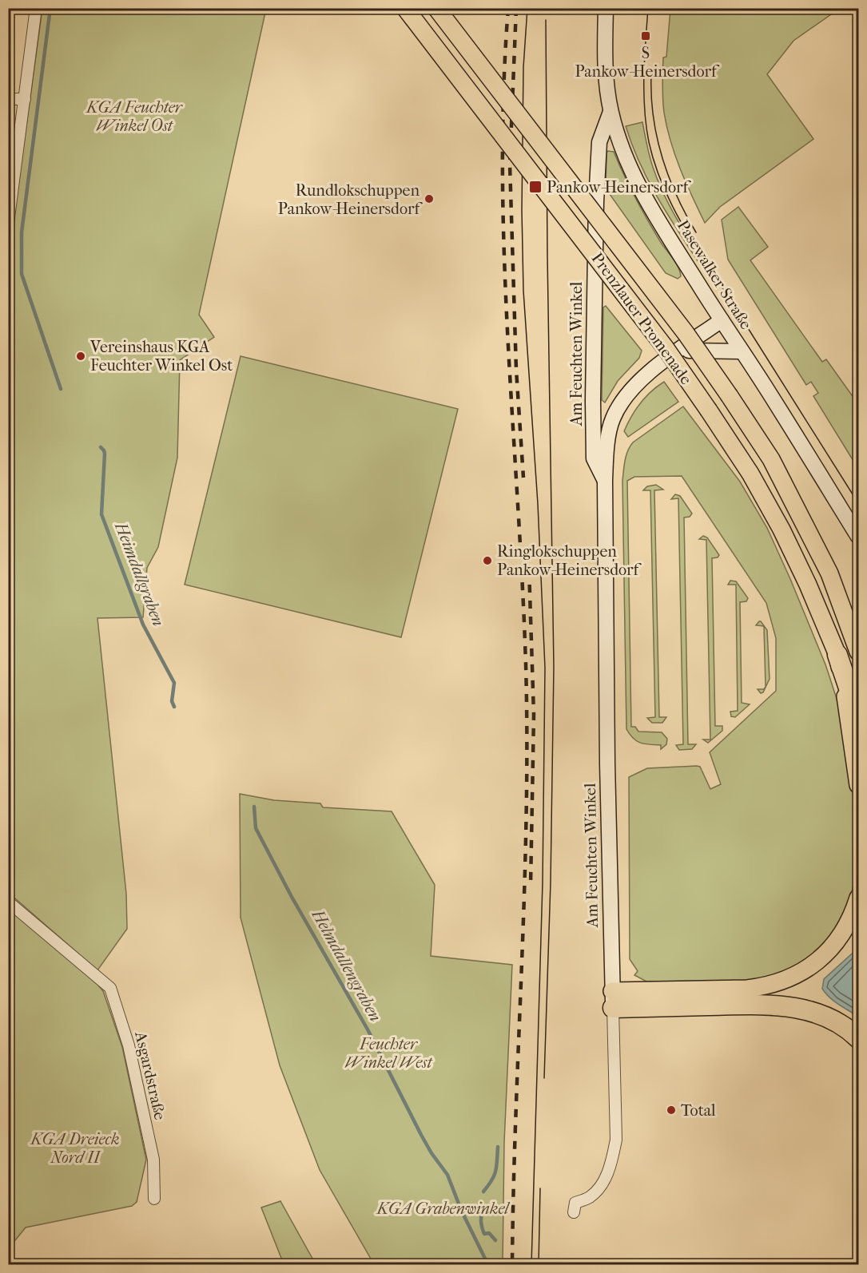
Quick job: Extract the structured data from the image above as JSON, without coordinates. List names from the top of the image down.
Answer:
{
  "streets": {
    "main road": ["Pasewalker Straße", "Prenzlauer Promenade", "Am Feuchten Winkel"],
    "street": ["Asgardstraße"]
  },
  "crossings": [
    ["Pasewalker Straße", "Am Feuchten Winkel"]
  ],
  "water": ["Heimdallgraben", "Helmdallengraben"],
  "parks": [
    "KGA Feuchter Winkel Ost",
    "Feuchter Winkel West",
    "KGA Dreieck Nord II",
    "KGA Grabenwinkel"
  ],
  "places": {
    "transit": ["S Pankow-Heinersdorf", "Pankow-Heinersdorf"],
    "other": [
      "Rundlokschuppen Pankow-Heinersdorf",
      "Vereinshaus KGA Feuchter Winkel Ost",
      "Ringlokschuppen Pankow-Heinersdorf",
      "Total"
    ]
  }
}
